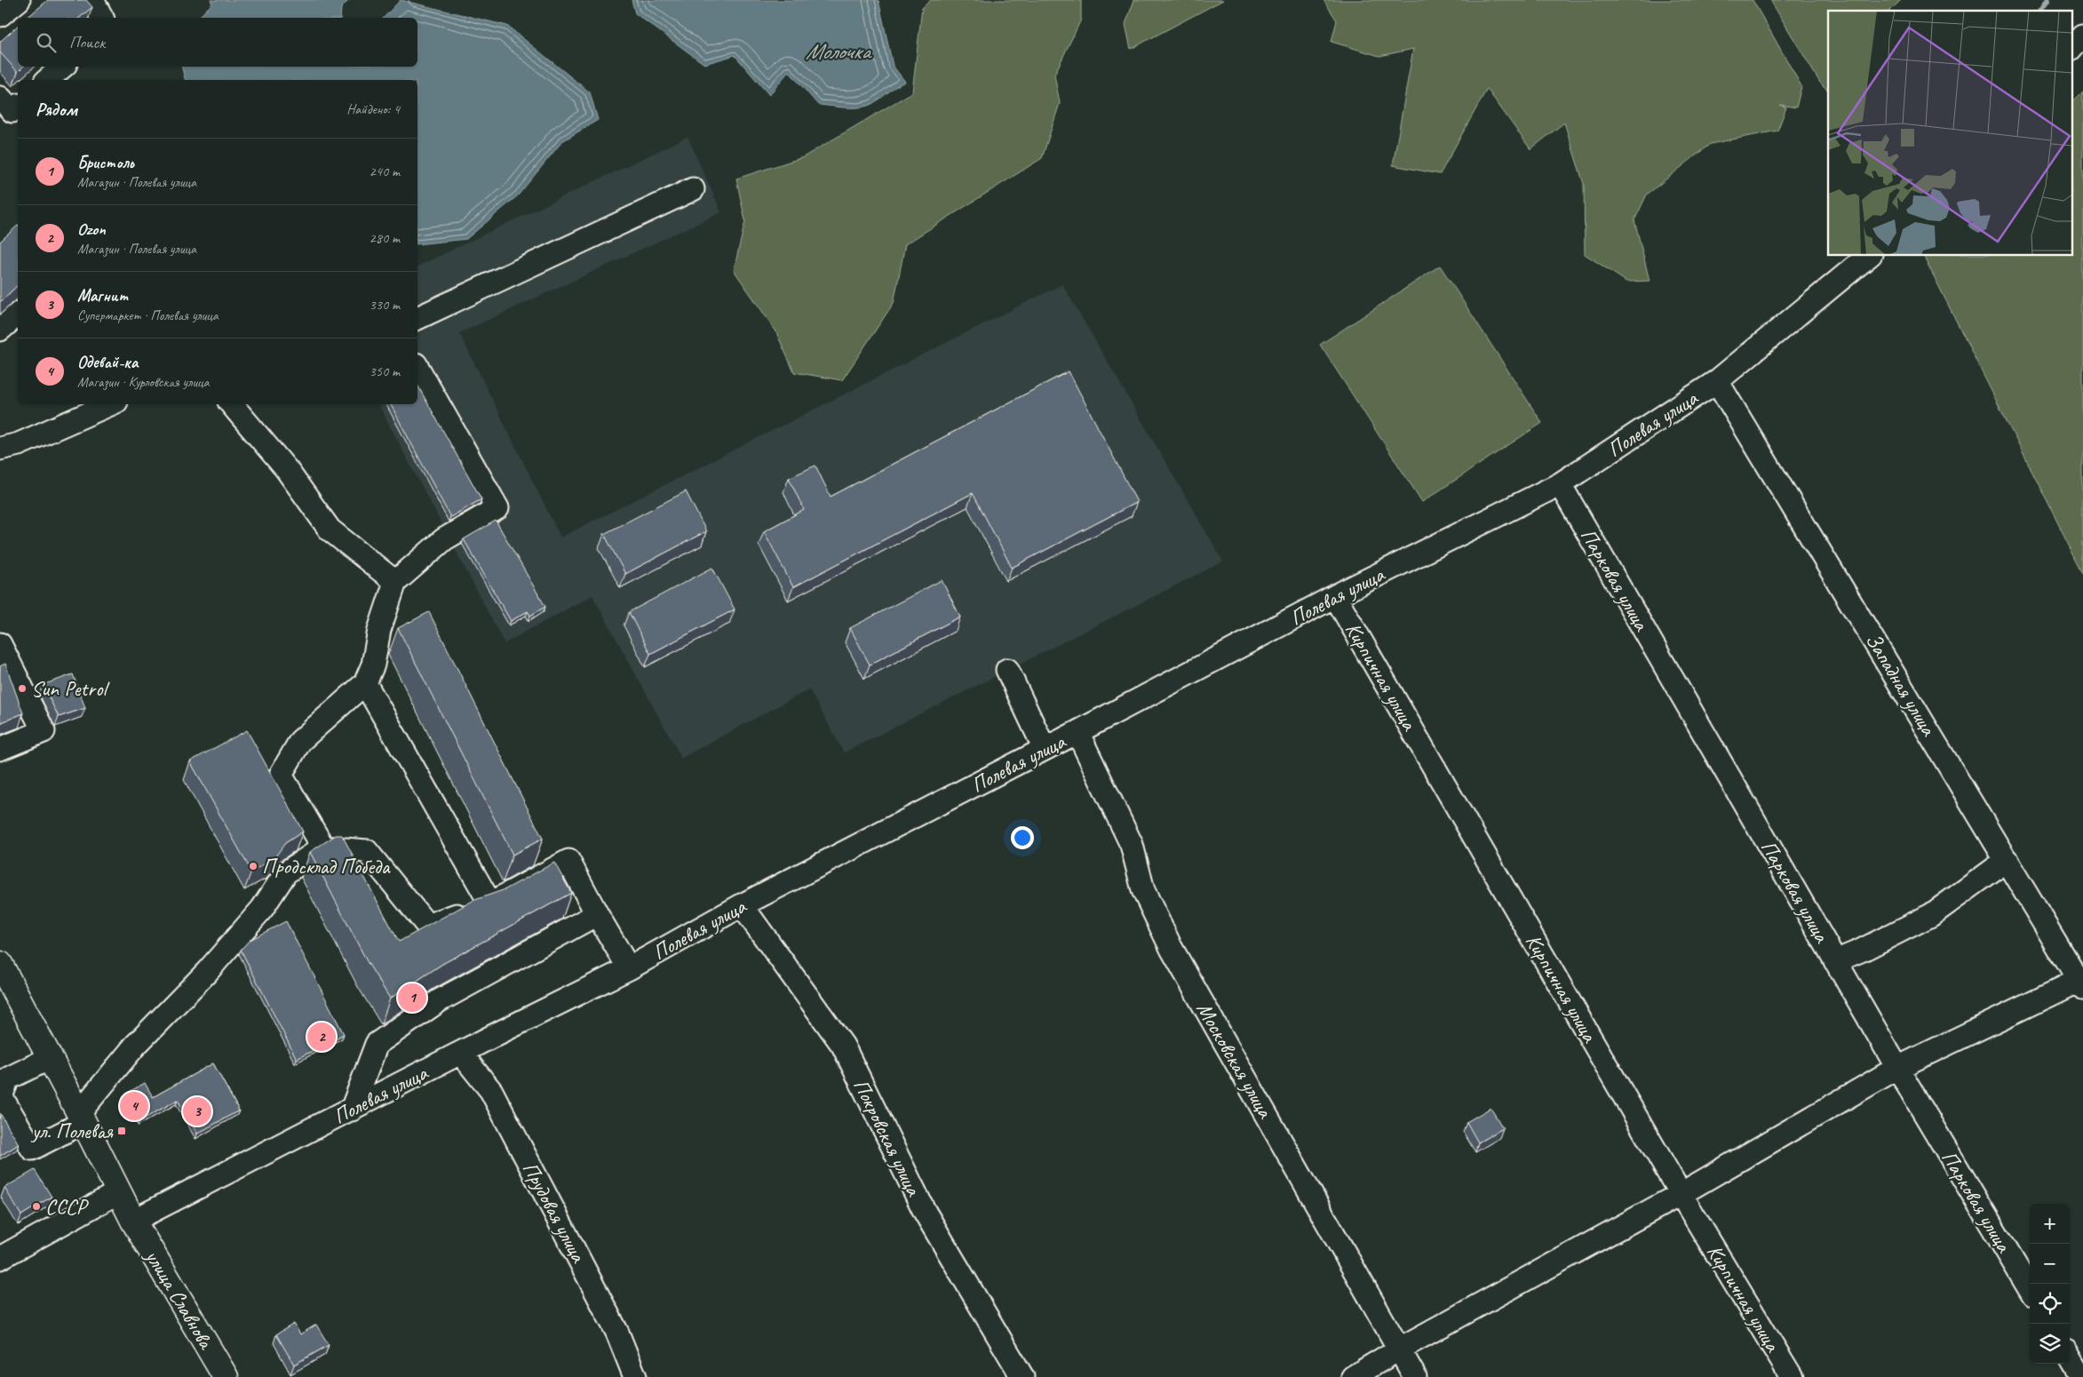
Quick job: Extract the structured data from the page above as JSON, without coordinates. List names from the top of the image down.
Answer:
{
  "streets": {
    "main road": ["улица Славнова"],
    "street": [
      "Полевая улица",
      "Парковая улица",
      "Кирпичная улица",
      "Западная улица",
      "Московская улица",
      "Покровская улица",
      "Прудовая улица"
    ]
  },
  "crossings": [
    ["Полевая улица", "Парковая улица"],
    ["Полевая улица", "Кирпичная улица"],
    ["Полевая улица", "Западная улица"],
    ["Полевая улица", "Московская улица"],
    ["Полевая улица", "Покровская улица"],
    ["Полевая улица", "Прудовая улица"],
    ["Полевая улица", "улица Славнова"]
  ],
  "water": ["Молочка"],
  "places": {
    "other": ["Sun Petrol", "Продсклад Победа", "СССР"],
    "transit": ["ул. Полевая"]
  },
  "page": {
    "search": "Поиск",
    "heading": ["Рядом", "Найдено: 4"],
    "list": [
      {
        "mark": "1",
        "name": "Бристоль",
        "note": "Магазин · Полевая улица",
        "value": "240 m"
      },
      {
        "mark": "2",
        "name": "Ozon",
        "note": "Магазин · Полевая улица",
        "value": "280 m"
      },
      {
        "mark": "3",
        "name": "Магнит",
        "note": "Супермаркет · Полевая улица",
        "value": "330 m"
      },
      {
        "mark": "4",
        "name": "Одевай-ка",
        "note": "Магазин · Курловская улица",
        "value": "350 m"
      }
    ],
    "pins": [
      "1",
      "2",
      "4",
      "3"
    ],
    "map_buttons": ["+", "−"]
  }
}
